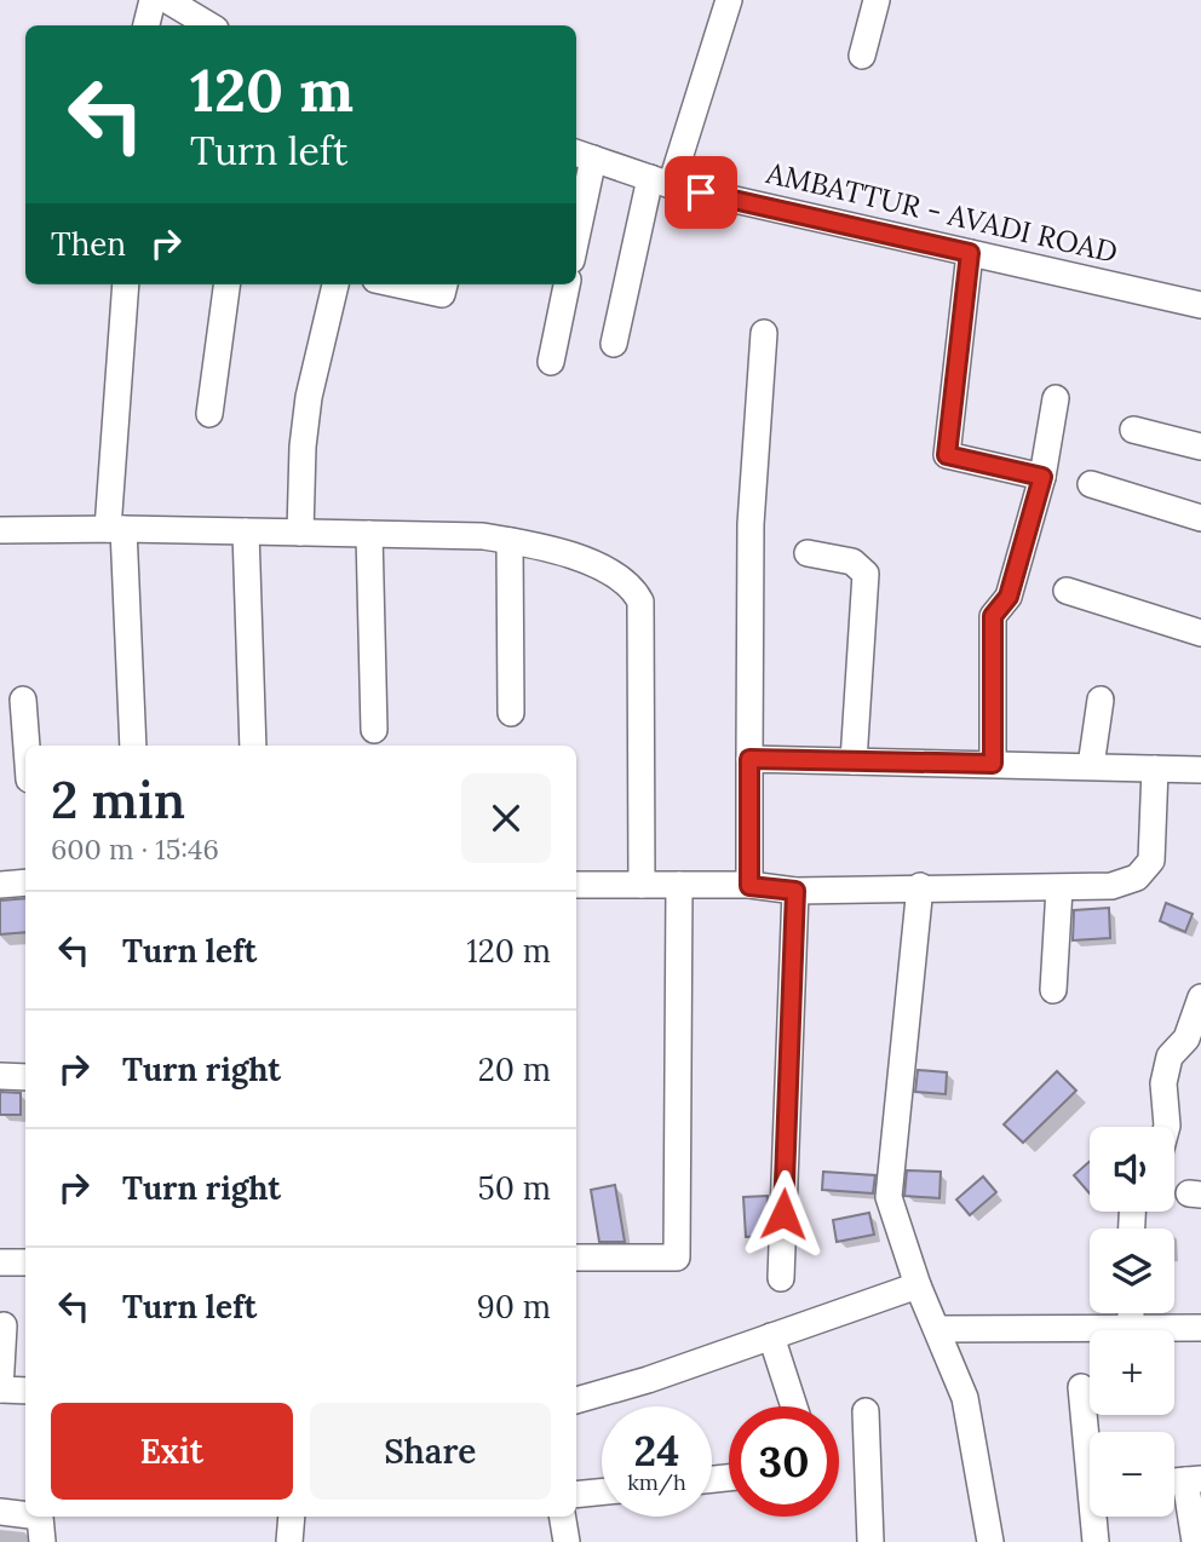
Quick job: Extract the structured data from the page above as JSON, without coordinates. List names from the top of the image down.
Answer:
{
  "streets": {
    "street": ["AMBATTUR - AVADI ROAD"]
  },
  "page": {
    "turn": ["120 m", "Turn left"],
    "then": "Then",
    "heading": ["2 min", "600 m · 15:46"],
    "list": [
      {
        "name": "Turn left",
        "value": "120 m"
      },
      {
        "name": "Turn right",
        "value": "20 m"
      },
      {
        "name": "Turn right",
        "value": "50 m"
      },
      {
        "name": "Turn left",
        "value": "90 m"
      }
    ],
    "map_buttons": ["+", "−"],
    "buttons": ["Exit", "Share"],
    "speed": "24 km/h",
    "limit": "30"
  }
}
